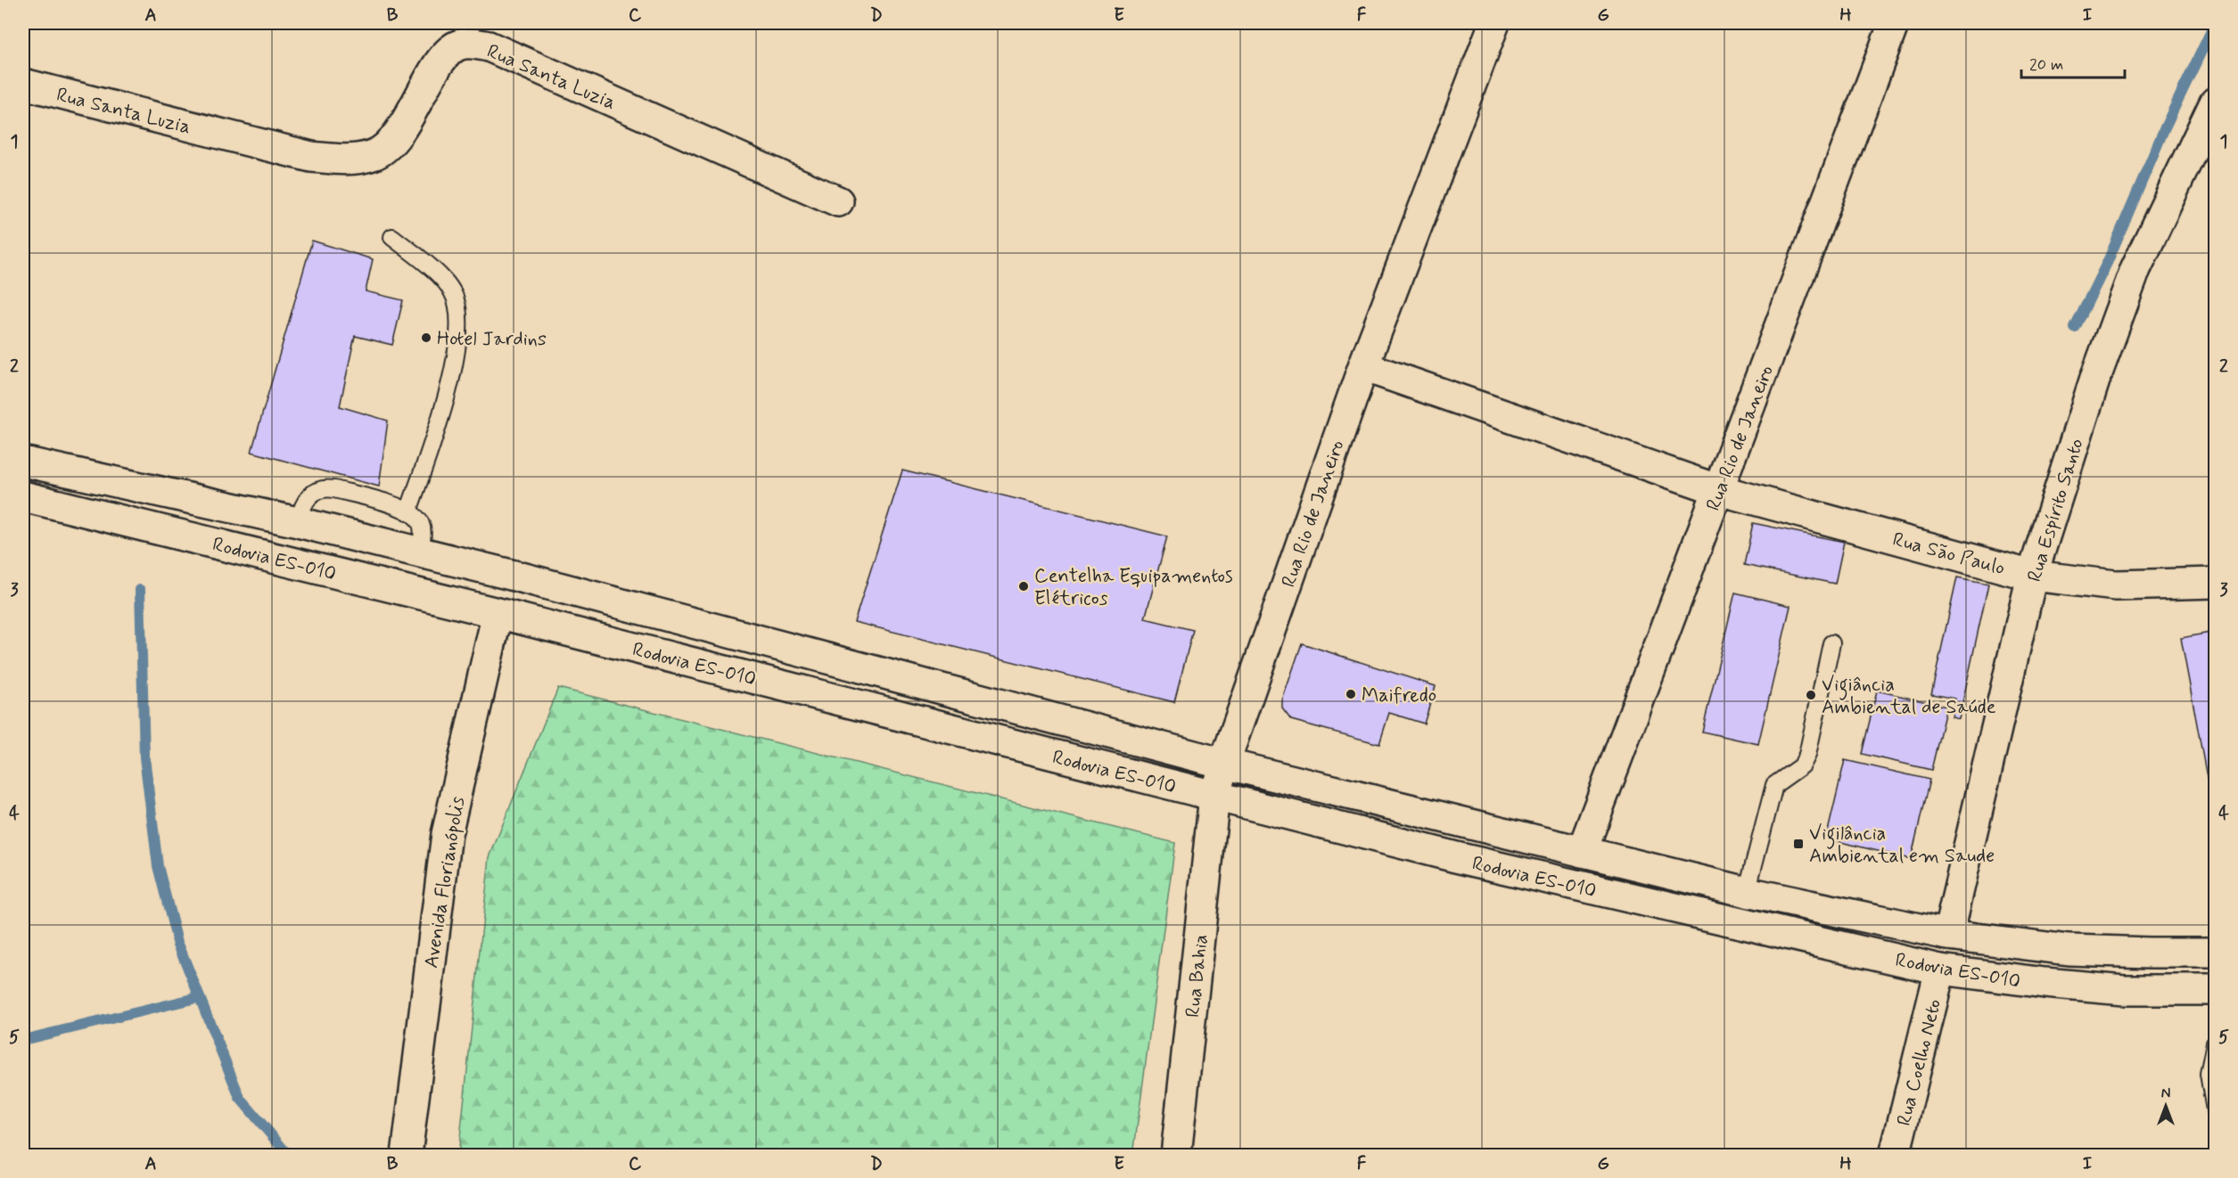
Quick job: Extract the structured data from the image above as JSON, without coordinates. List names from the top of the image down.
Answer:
{
  "streets": {
    "street": [
      "Rua Santa Luzia",
      "Rua Rio de Janeiro",
      "Rua Espírito Santo",
      "Rua São Paulo",
      "Rodovia ES-010",
      "Avenida Florianópolis",
      "Rua Bahia",
      "Rua Coelho Neto"
    ]
  },
  "crossings": [
    ["Rua Rio de Janeiro", "Rua São Paulo"],
    ["Rua Rio de Janeiro", "Rodovia ES-010"],
    ["Rua Rio de Janeiro", "Rua Bahia"],
    ["Rua Espírito Santo", "Rua São Paulo"],
    ["Rua Espírito Santo", "Rodovia ES-010"],
    ["Rodovia ES-010", "Avenida Florianópolis"],
    ["Rodovia ES-010", "Rua Bahia"],
    ["Rodovia ES-010", "Rua Coelho Neto"]
  ],
  "places": {
    "other": [
      "Hotel Jardins",
      "Centelha Equipamentos Elétricos",
      "Maifredo",
      "Vigiância Ambiental de Saúde"
    ],
    "transit": ["Vigilância Ambiental em Saude"]
  },
  "scale_bar": "20 m",
  "north": "top",
  "grid": {
    "columns": [
      "A",
      "B",
      "C",
      "D",
      "E",
      "F",
      "G",
      "H",
      "I"
    ],
    "rows": [
      "1",
      "2",
      "3",
      "4",
      "5"
    ]
  }
}
